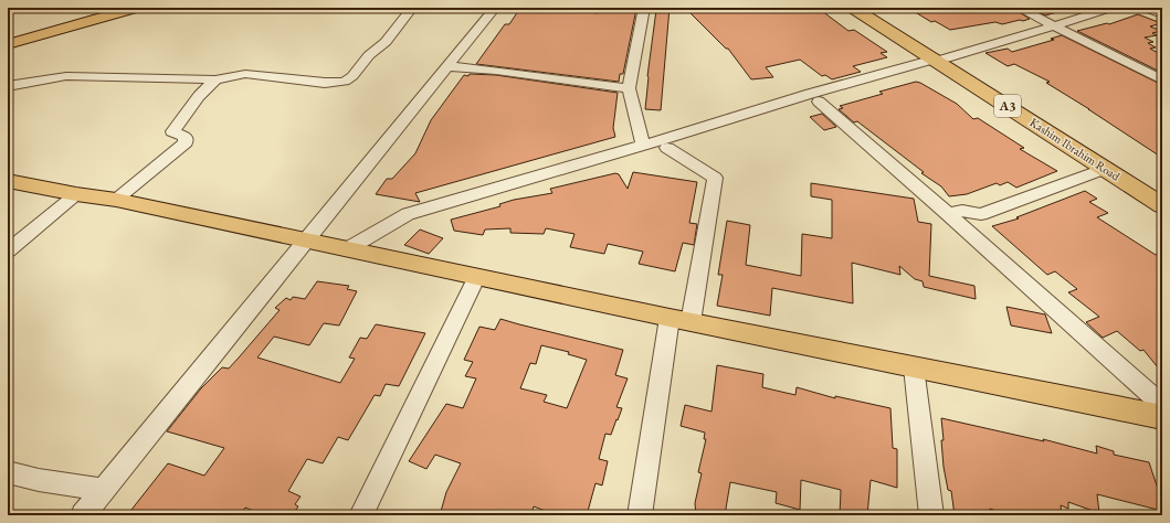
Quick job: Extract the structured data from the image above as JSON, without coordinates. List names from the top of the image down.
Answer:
{
  "streets": {
    "highway": ["A3", "Kashim Ibrahim Road"]
  }
}
